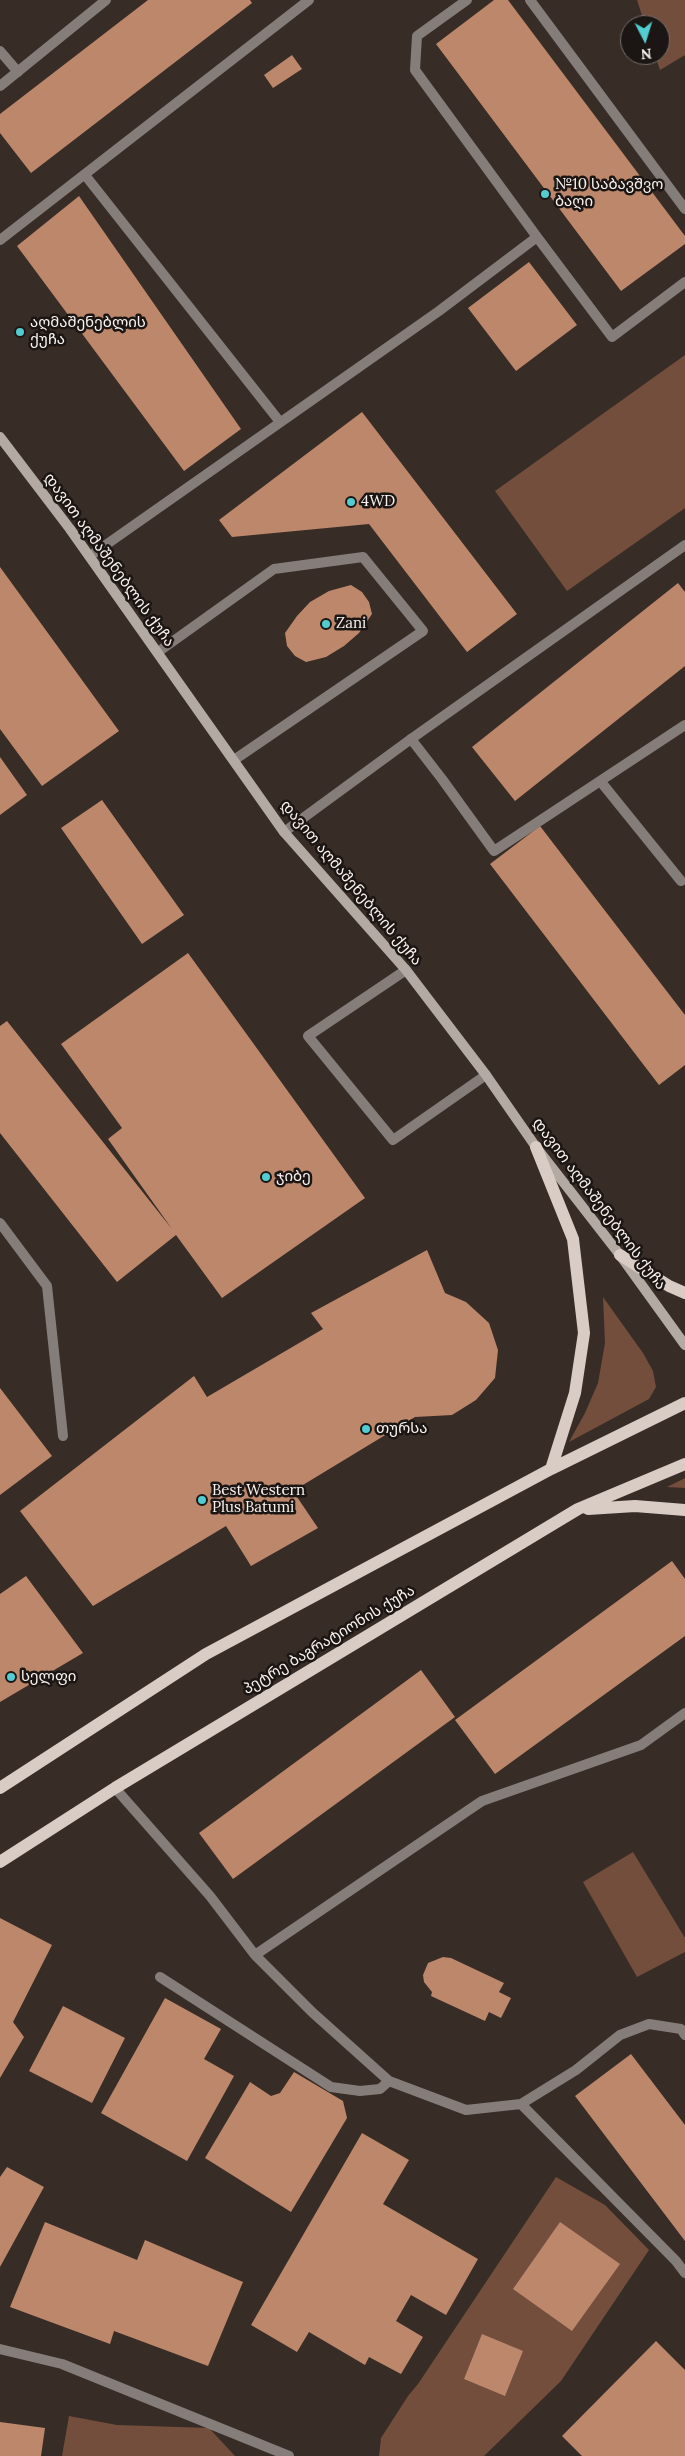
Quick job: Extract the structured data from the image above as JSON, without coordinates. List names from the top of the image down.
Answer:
{
  "streets": {
    "main road": ["პეტრე ბაგრატიონის ქუჩა"],
    "street": ["დავით აღმაშენებლის ქუჩა"]
  },
  "places": [
    "№10 საბავშვო ბაღი",
    "აღმაშენებლის ქუჩა",
    "4WD",
    "Zani",
    "ჯიბე",
    "თურსა",
    "Best Western Plus Batumi",
    "სელფი"
  ],
  "north": "bottom"
}
